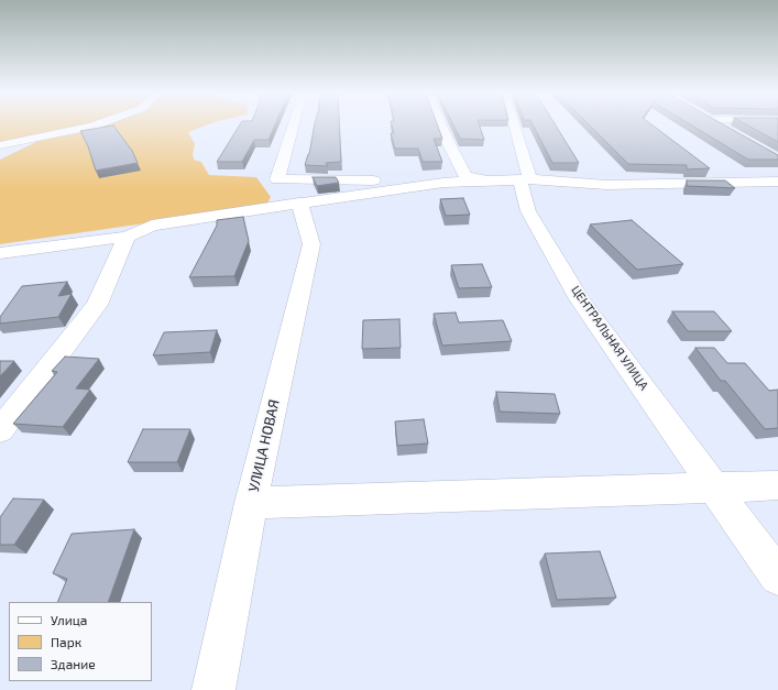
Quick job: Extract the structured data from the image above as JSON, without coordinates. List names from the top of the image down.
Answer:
{
  "streets": {
    "street": ["ЦЕНТРАЛЬНАЯ УЛИЦА", "УЛИЦА НОВАЯ"]
  },
  "legend": ["Улица", "Парк", "Здание"]
}
